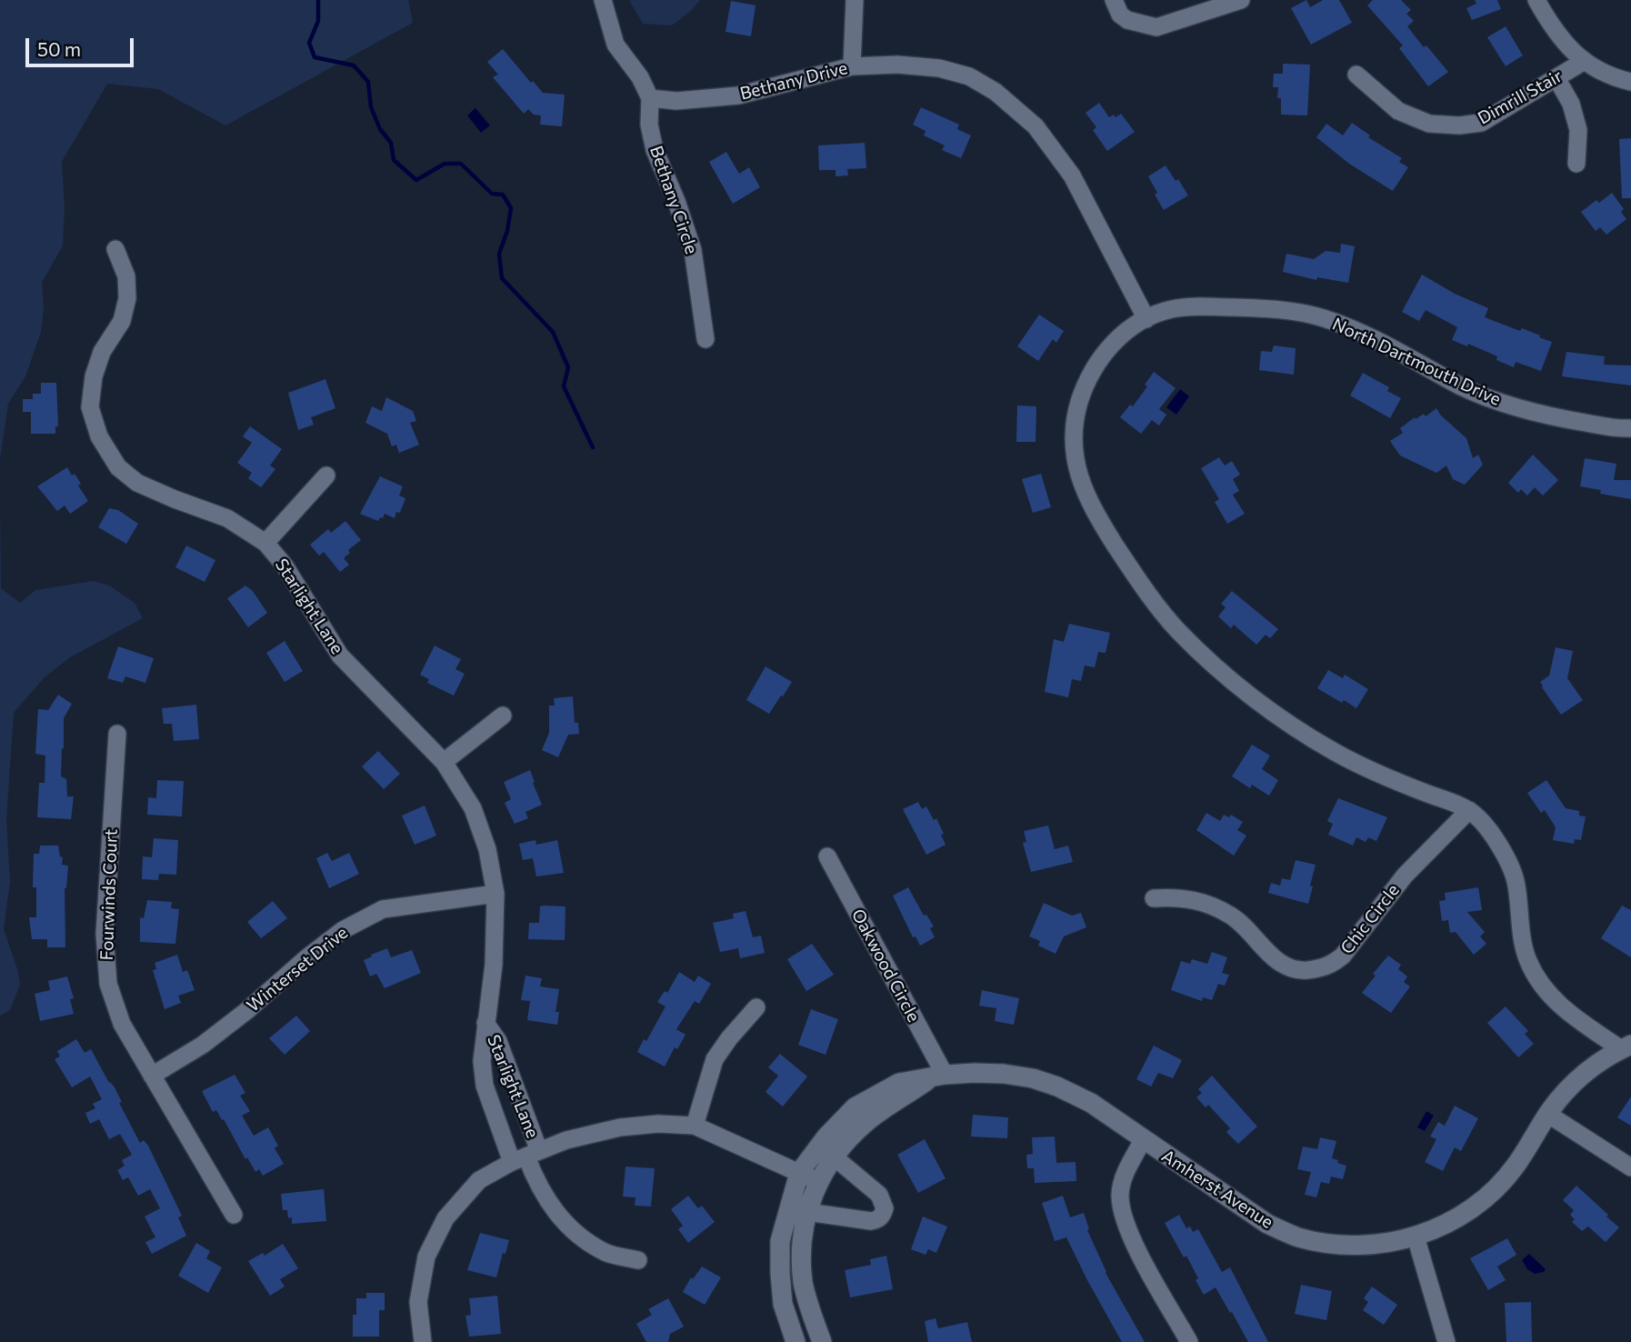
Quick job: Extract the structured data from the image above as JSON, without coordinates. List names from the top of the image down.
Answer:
{
  "streets": {
    "street": [
      "Bethany Drive",
      "Dimrill Stair",
      "Bethany Circle",
      "North Dartmouth Drive",
      "Starlight Lane",
      "Fourwinds Court",
      "Chic Circle",
      "Oakwood Circle",
      "Winterset Drive",
      "Amherst Avenue"
    ]
  },
  "crossings": [
    ["Bethany Drive", "Bethany Circle"],
    ["Bethany Drive", "North Dartmouth Drive"],
    ["North Dartmouth Drive", "Chic Circle"],
    ["North Dartmouth Drive", "Amherst Avenue"],
    ["Starlight Lane", "Winterset Drive"],
    ["Fourwinds Court", "Winterset Drive"],
    ["Oakwood Circle", "Amherst Avenue"]
  ],
  "scale_bar": "50 m"
}
